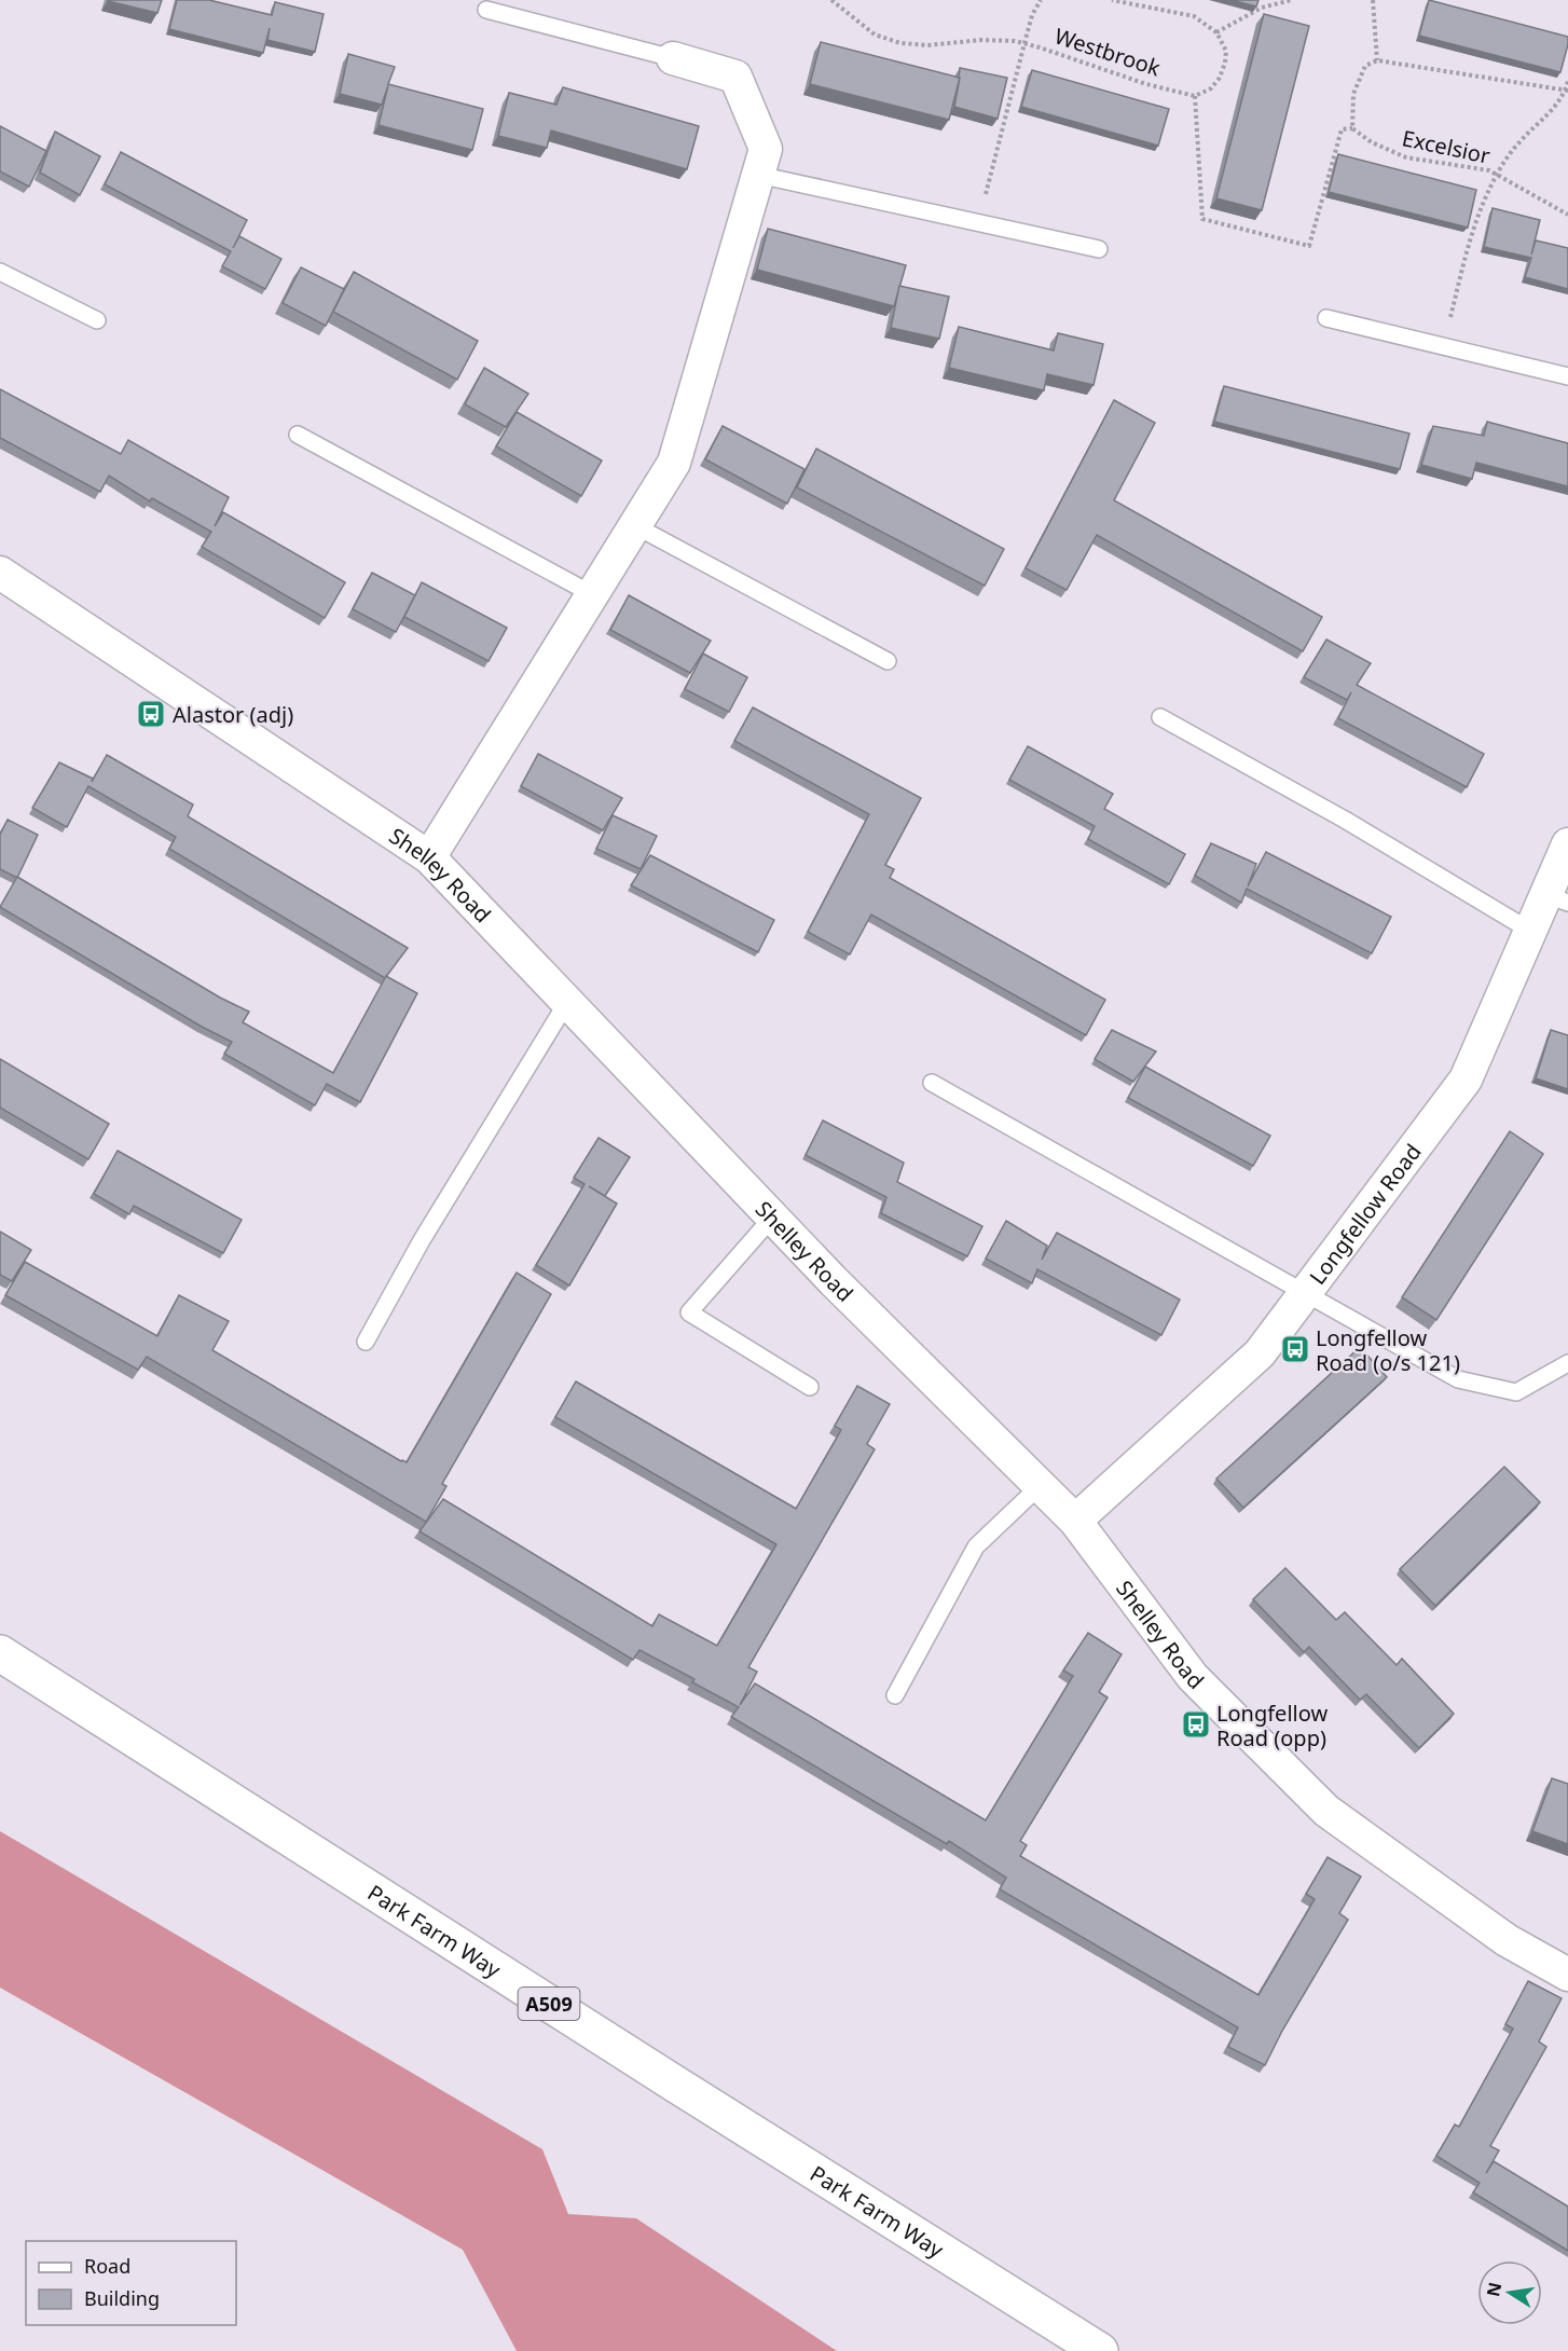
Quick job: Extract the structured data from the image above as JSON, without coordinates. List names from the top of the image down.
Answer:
{
  "streets": {
    "highway": ["Park Farm Way", "A509"],
    "street": ["Shelley Road", "Longfellow Road"],
    "path": ["Westbrook", "Excelsior"]
  },
  "crossings": [
    ["Shelley Road", "Longfellow Road"]
  ],
  "places": {
    "bus stop": ["Alastor (adj)", "Longfellow Road (o/s 121)", "Longfellow Road (opp)"]
  },
  "legend": ["Road", "Building"],
  "north": "left"
}
